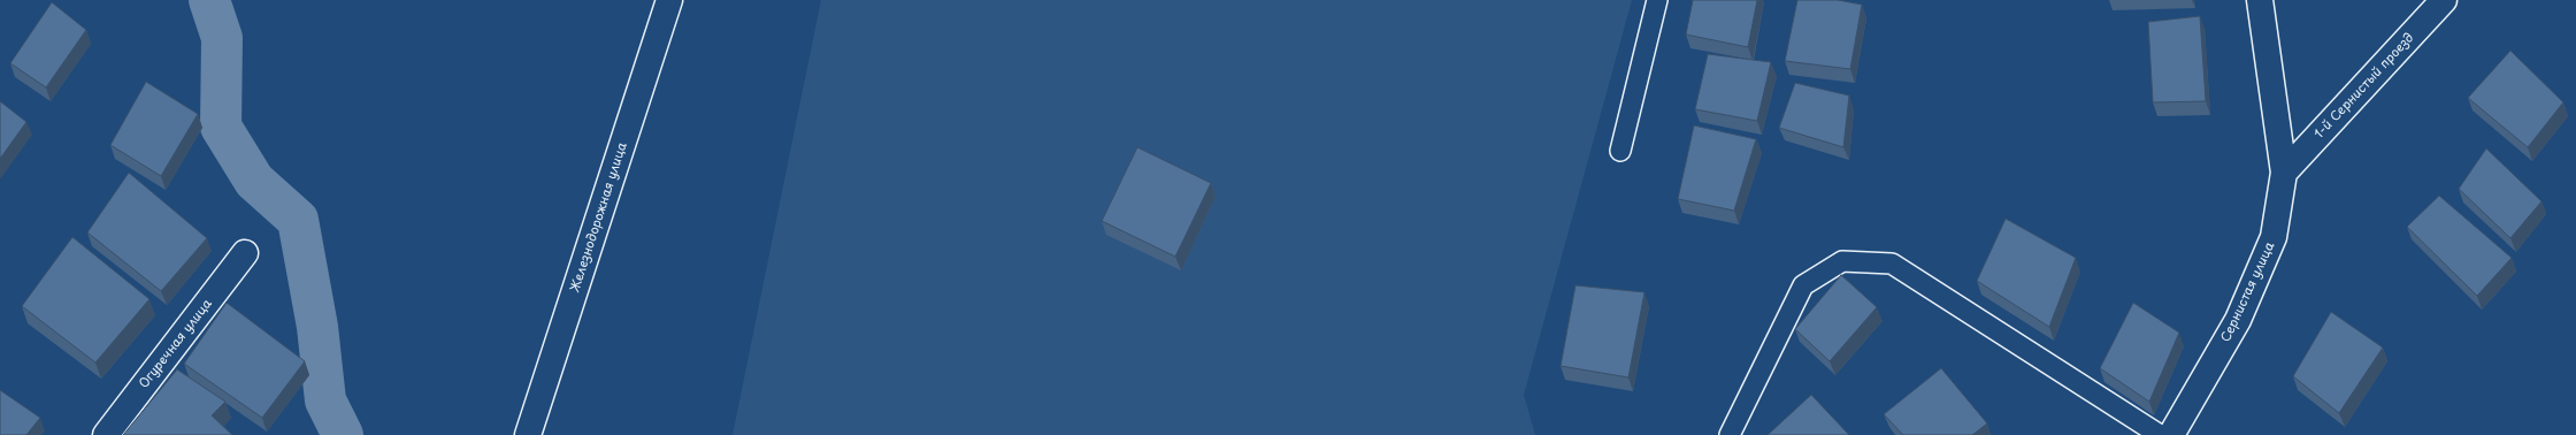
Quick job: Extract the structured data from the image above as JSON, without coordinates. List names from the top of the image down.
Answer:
{
  "streets": {
    "street": [
      "1-й Сернистый проезд",
      "Железнодорожная улица",
      "Сернистая улица",
      "Огуречная улица"
    ]
  },
  "crossings": [
    ["1-й Сернистый проезд", "Сернистая улица"]
  ]
}
